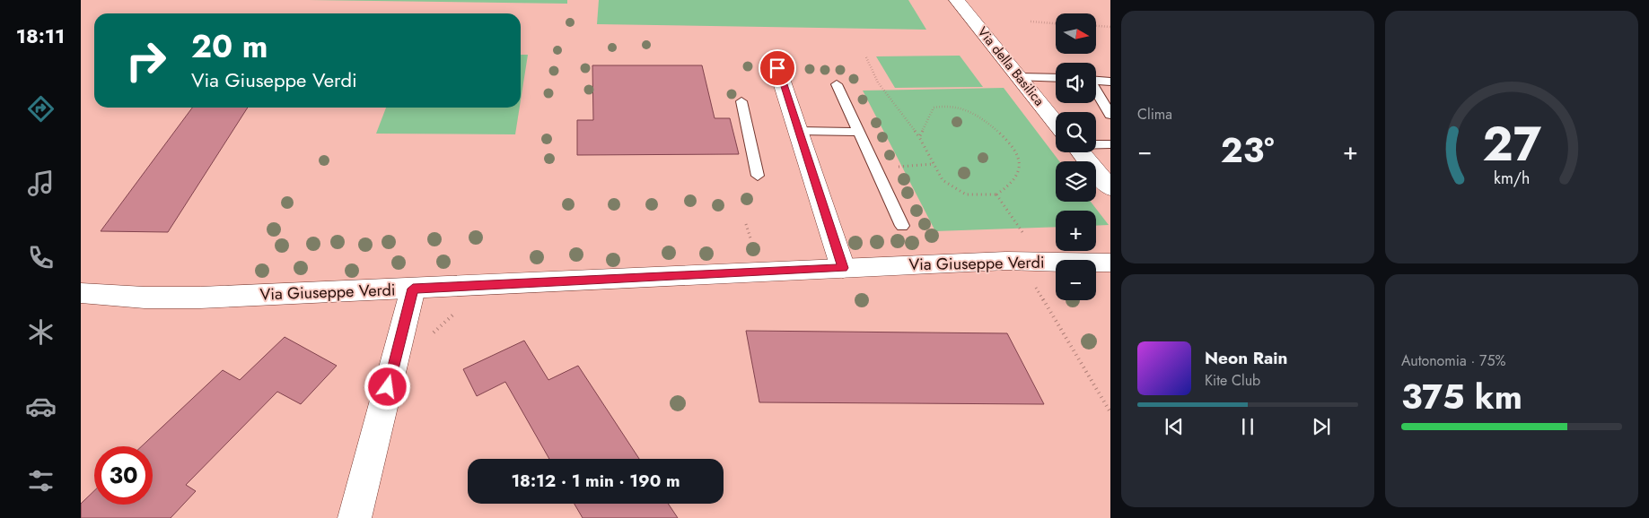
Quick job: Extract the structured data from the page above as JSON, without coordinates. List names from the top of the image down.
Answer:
{
  "streets": {
    "street": ["Via della Basilica", "Via Giuseppe Verdi"]
  },
  "north": "right",
  "page": {
    "tabs": "18:11",
    "tile": [
      "Clima",
      ["Autonomia · 75%", "375 km"]
    ],
    "map_buttons": ["+", "−"],
    "turn": ["20 m", "Via Giuseppe Verdi"],
    "heat": ["−", "23°", "+"],
    "song": ["Neon Rain", "Kite Club"],
    "limit": "30",
    "trip": "18:12 · 1 min · 190 m",
    "gauge": ["27", "km/h"]
  }
}
